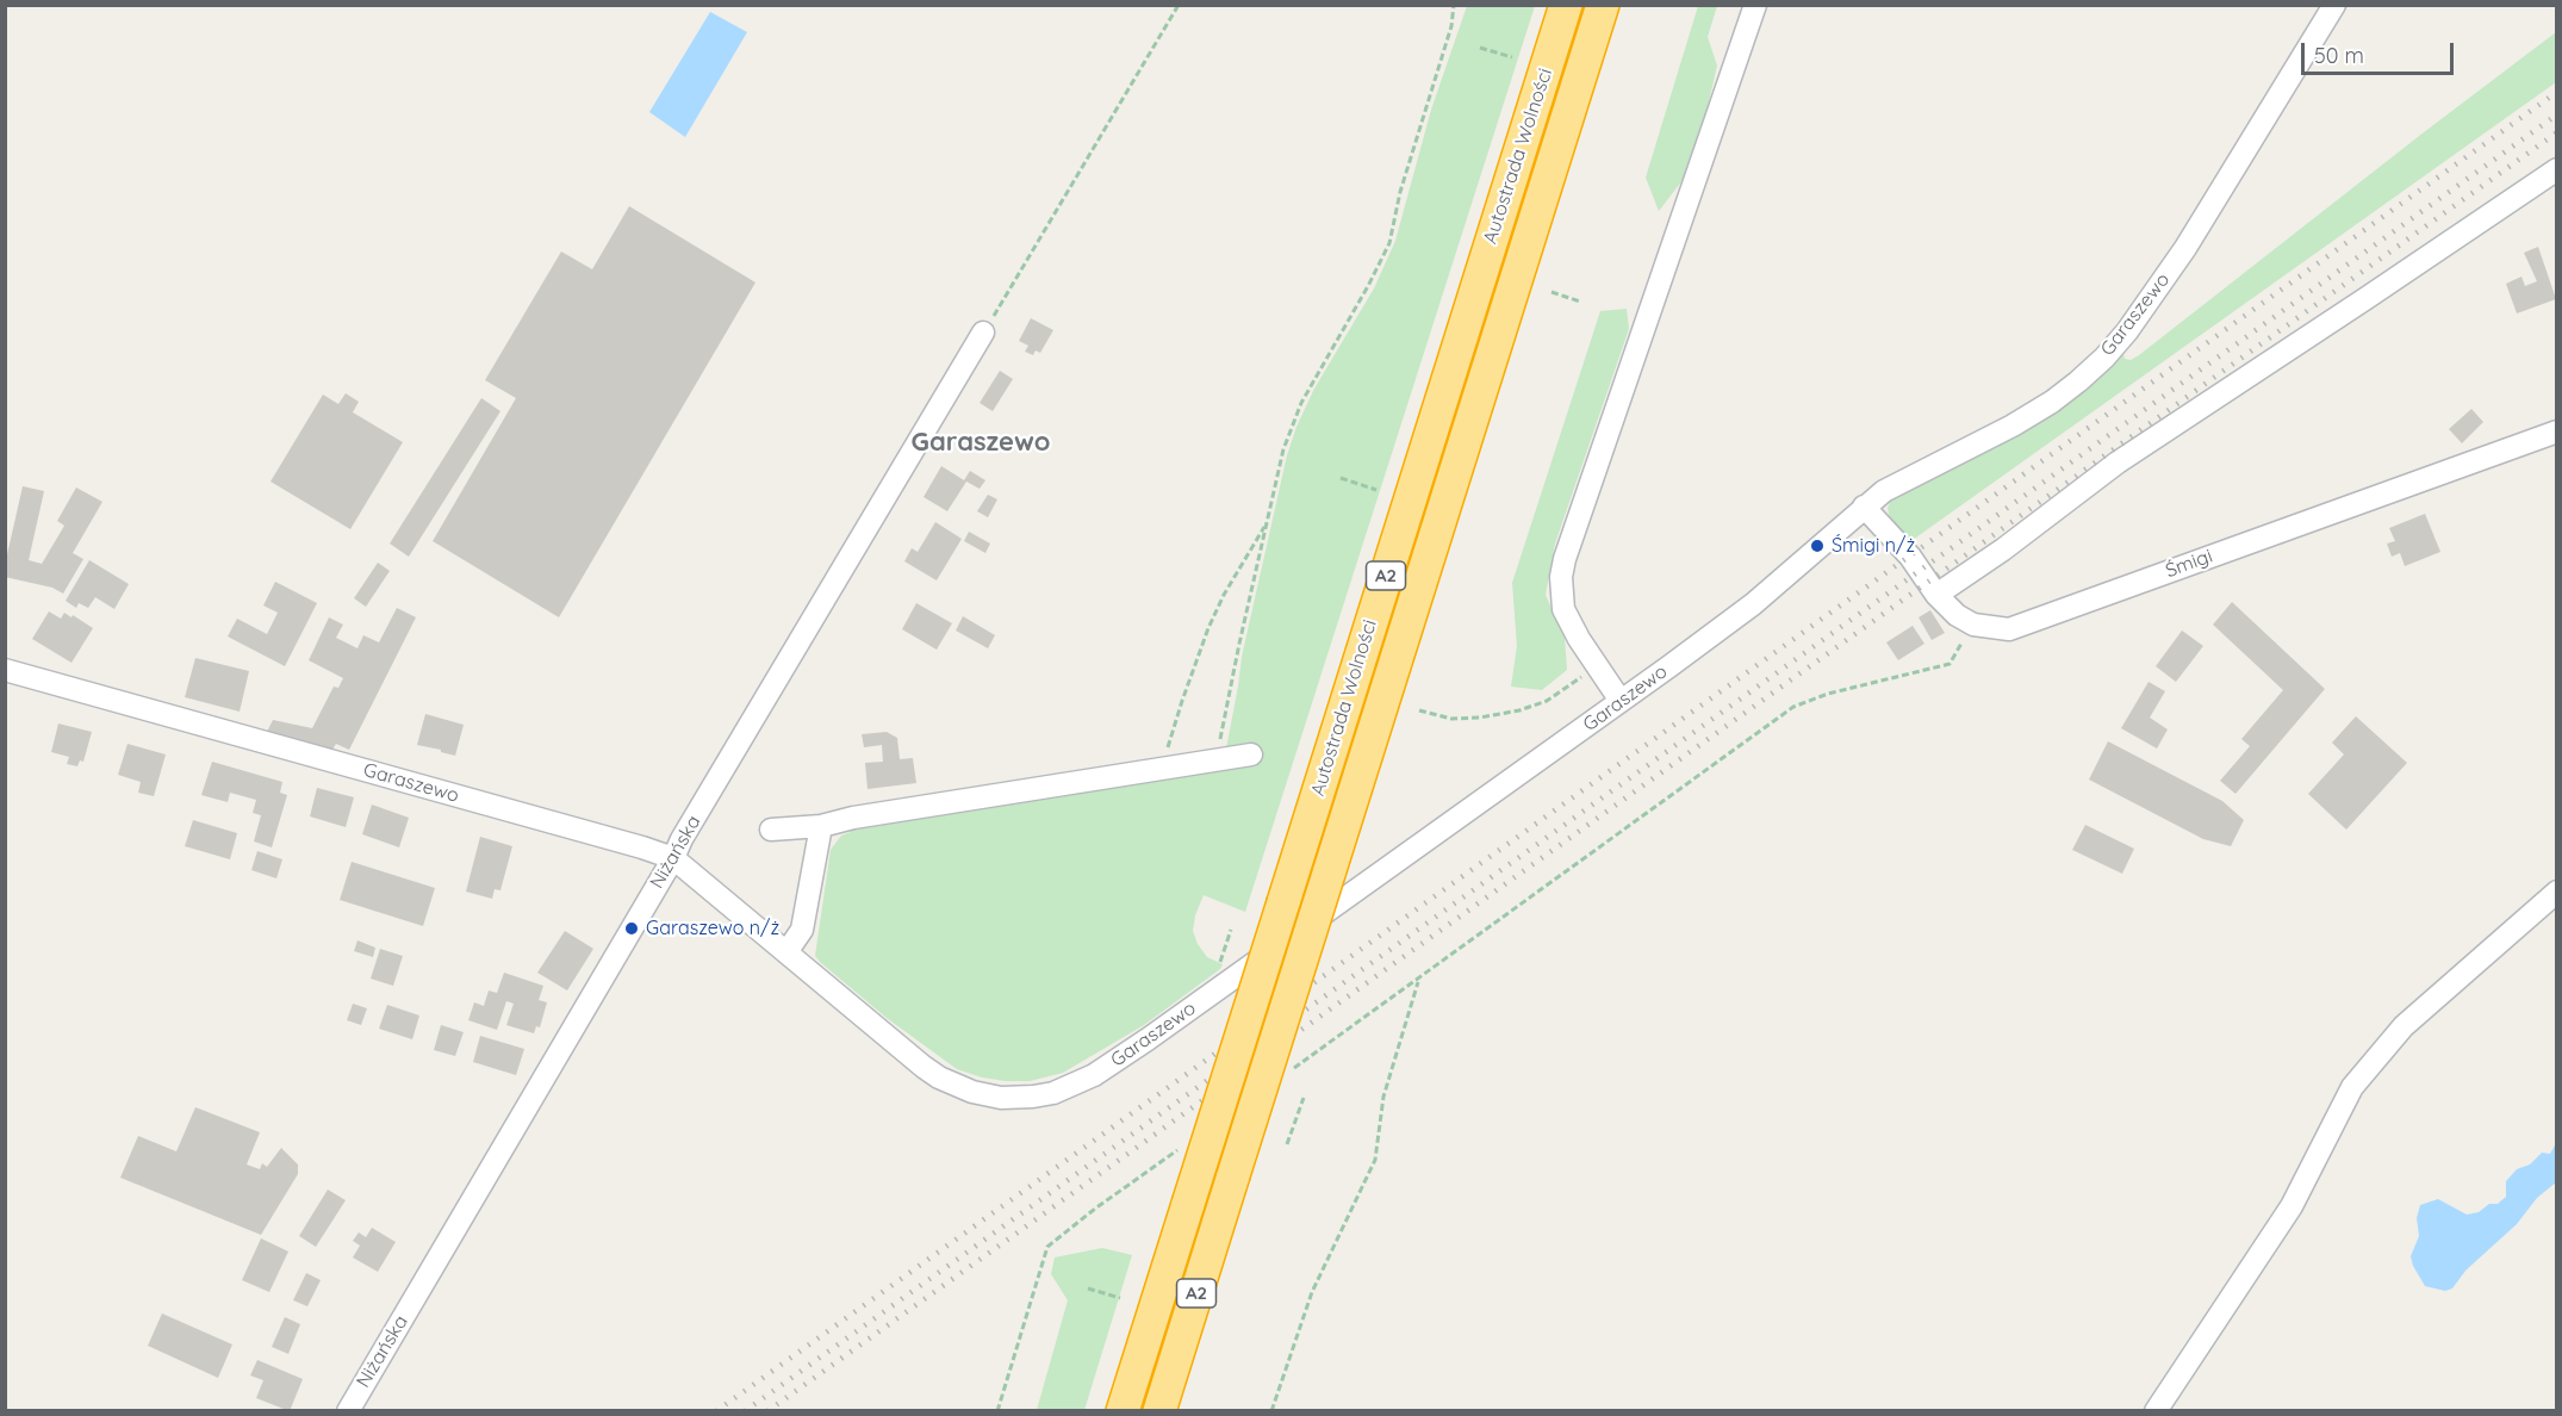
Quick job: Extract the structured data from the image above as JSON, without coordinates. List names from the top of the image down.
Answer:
{
  "streets": {
    "highway": ["Autostrada Wolności", "A2"],
    "street": ["Garaszewo", "Śmigi", "Niżańska"]
  },
  "crossings": [
    ["Garaszewo", "Śmigi"],
    ["Garaszewo", "Niżańska"]
  ],
  "districts": ["Garaszewo"],
  "places": ["Śmigi n/ż", "Garaszewo n/ż"],
  "scale_bar": "50 m"
}
